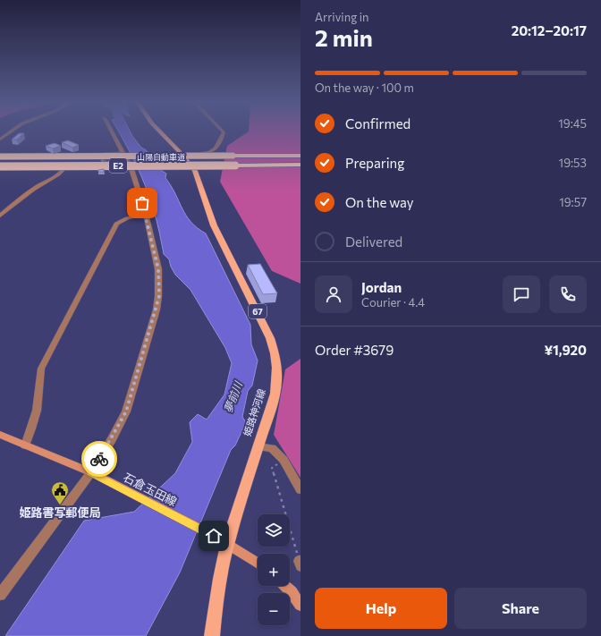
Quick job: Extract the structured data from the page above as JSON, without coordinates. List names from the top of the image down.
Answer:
{
  "streets": {
    "highway": ["山陽自動車道", "E2"],
    "main road": ["67", "姫路神河線", "石倉玉田線"]
  },
  "crossings": [
    ["姫路神河線", "石倉玉田線"]
  ],
  "water": ["夢前川"],
  "places": {
    "public building": ["姫路書写郵便局"]
  },
  "page": {
    "heading": ["2 min", "Arriving in", "20:12–20:17"],
    "panel": [
      "Jordan",
      "Courier · 4.4",
      "Order #3679",
      "¥1,920"
    ],
    "bar": "On the way · 100 m",
    "list": [
      ["Confirmed", "19:45"],
      ["Preparing", "19:53"],
      ["On the way", "19:57"],
      "Delivered"
    ],
    "map_buttons": ["+", "−"],
    "buttons": ["Help", "Share"]
  }
}
